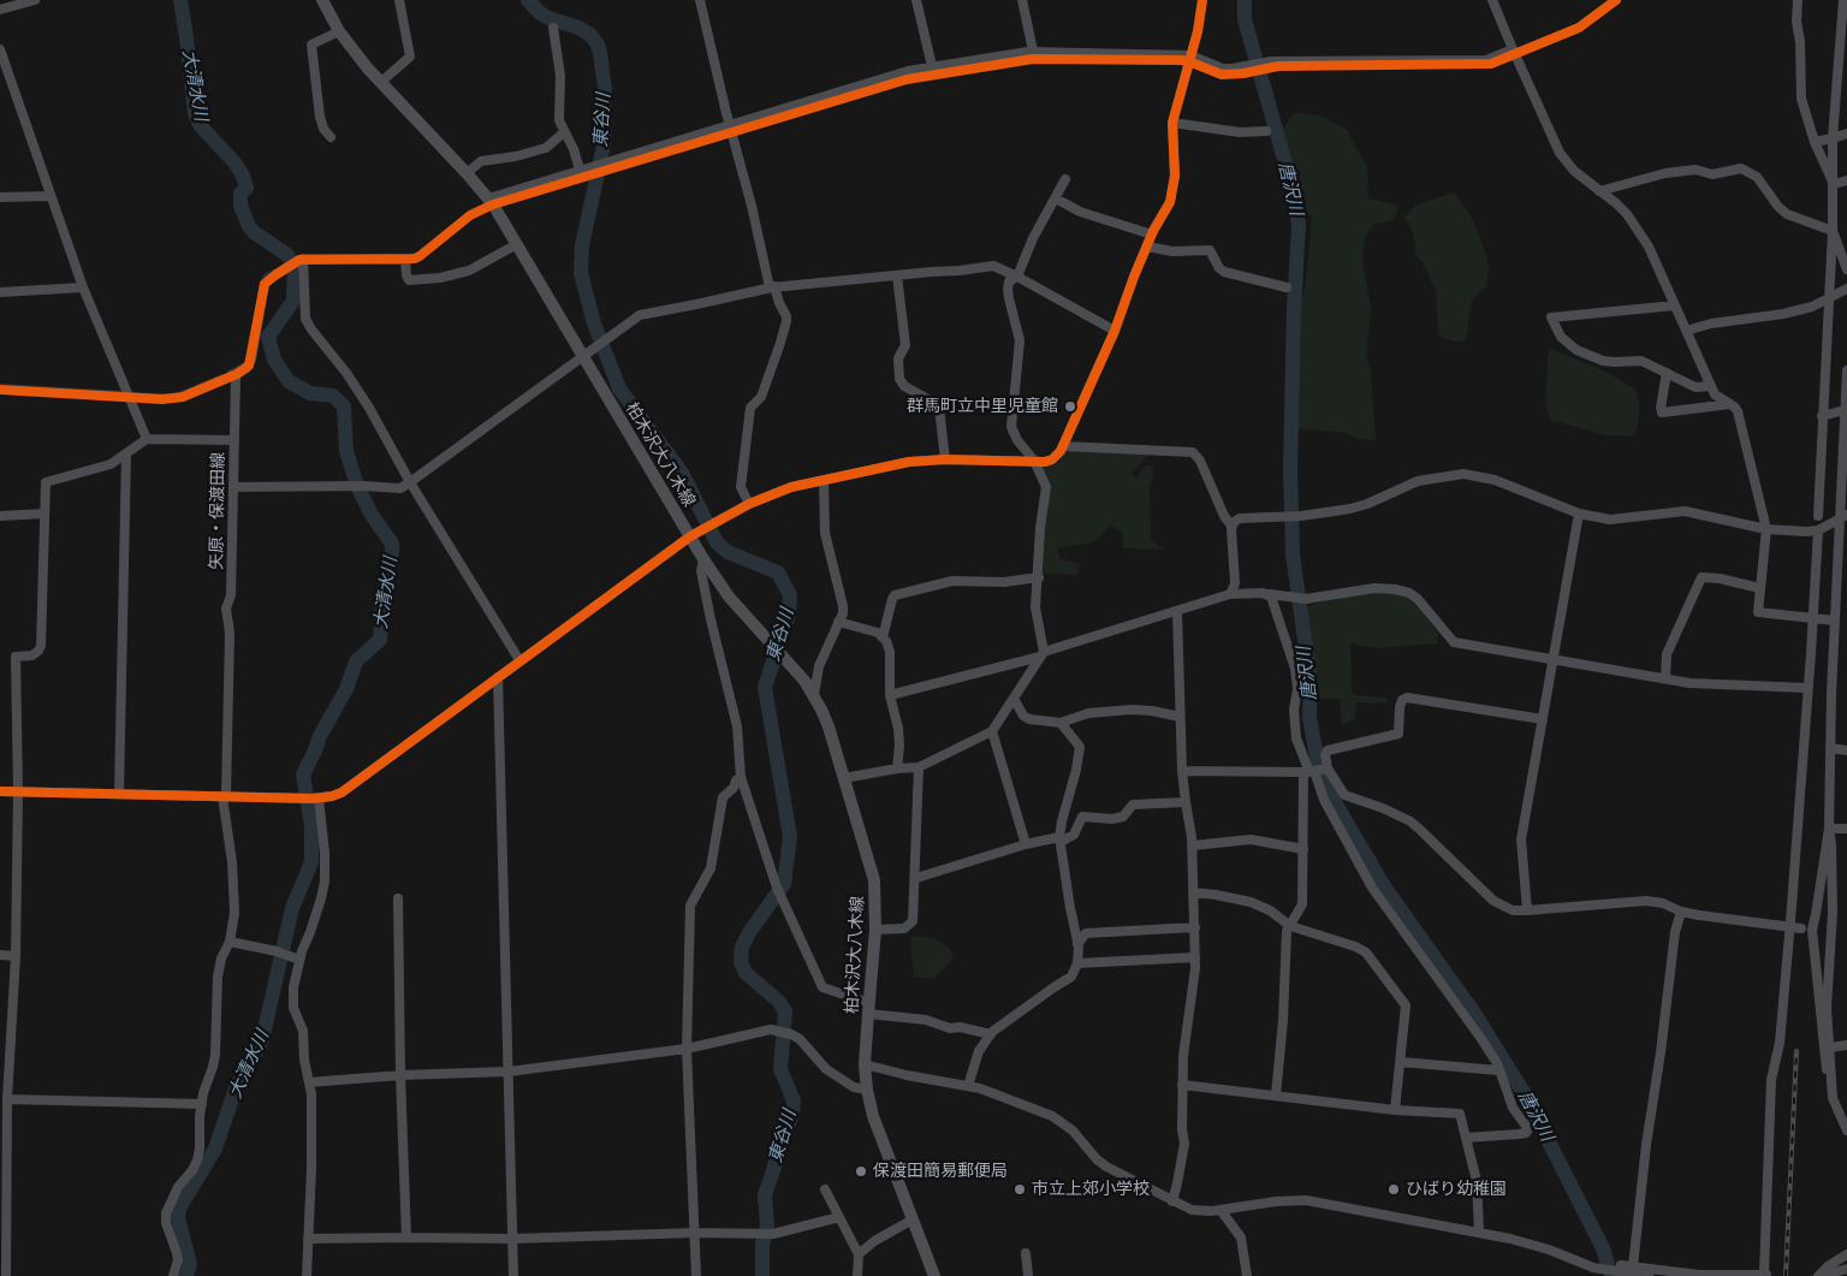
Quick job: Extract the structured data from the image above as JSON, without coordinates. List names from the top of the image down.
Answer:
{
  "streets": {
    "main road": ["柏木沢大八木線"],
    "street": ["矢原・保渡田線"]
  },
  "water": ["大清水川", "東谷川", "唐沢川"],
  "places": [
    "群馬町立中里児童館",
    "保渡田簡易郵便局",
    "市立上郊小学校",
    "ひばり幼稚園"
  ]
}
